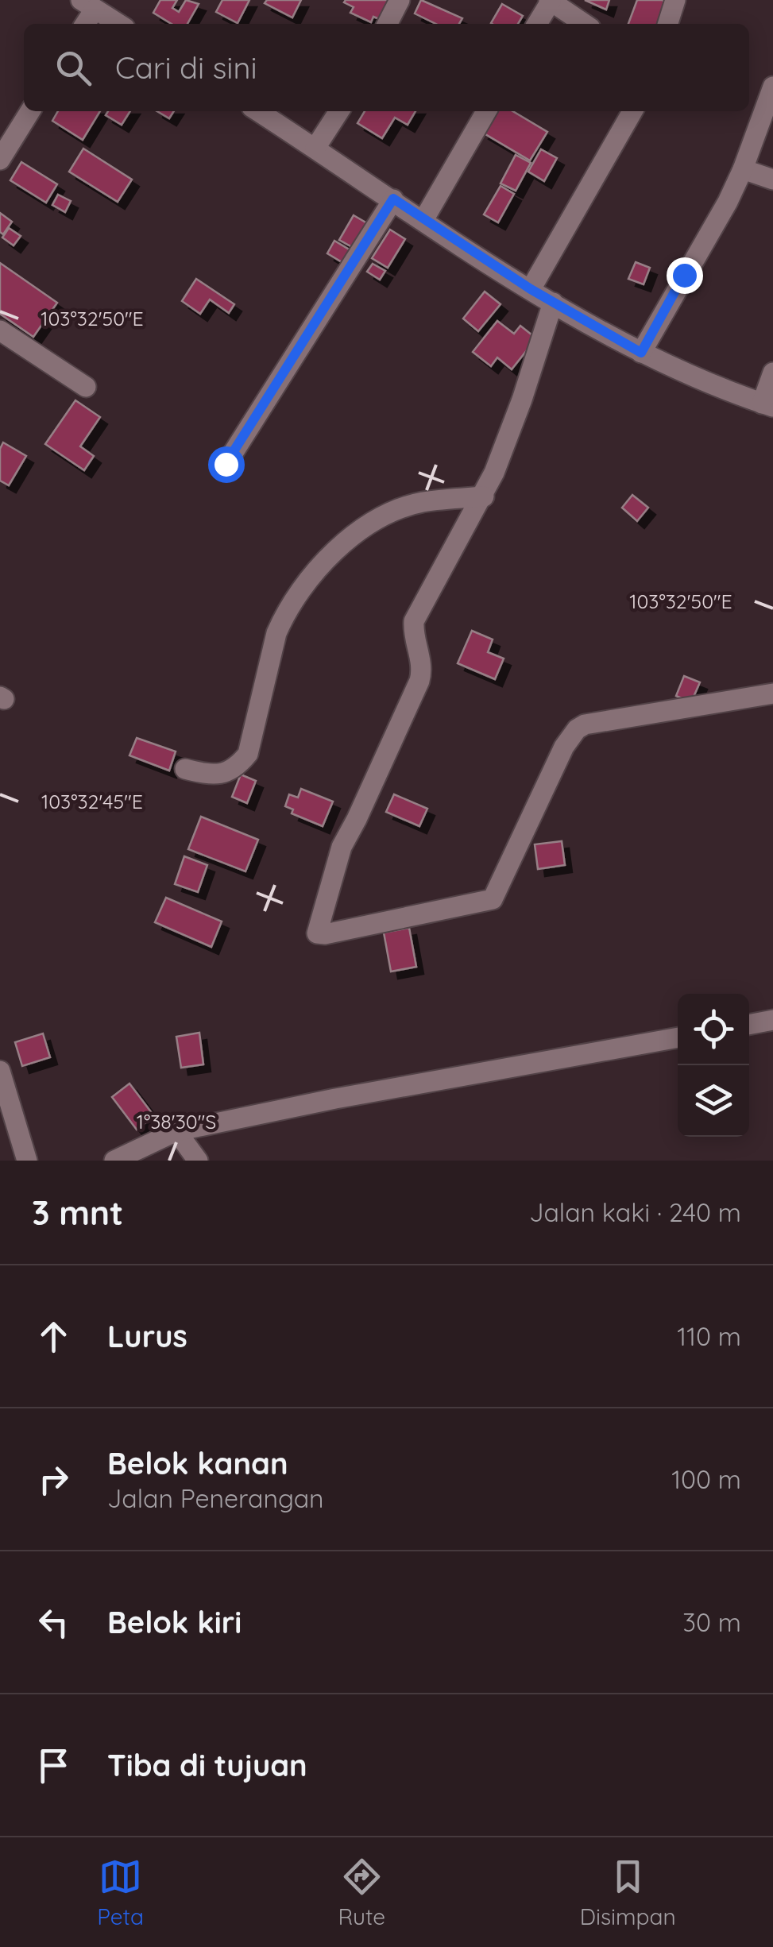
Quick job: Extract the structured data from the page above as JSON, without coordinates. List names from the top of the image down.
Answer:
{
  "page": {
    "search": "Cari di sini",
    "heading": ["3 mnt", "Jalan kaki · 240 m"],
    "list": [
      ["Lurus", "110 m"],
      ["Belok kanan", "Jalan Penerangan", "100 m"],
      ["Belok kiri", "30 m"],
      "Tiba di tujuan"
    ],
    "nav": ["Peta", "Rute", "Disimpan"]
  },
  "coordinates": ["103°32'50\"E", "103°32'45\"E", "1°38'30\"S"]
}
